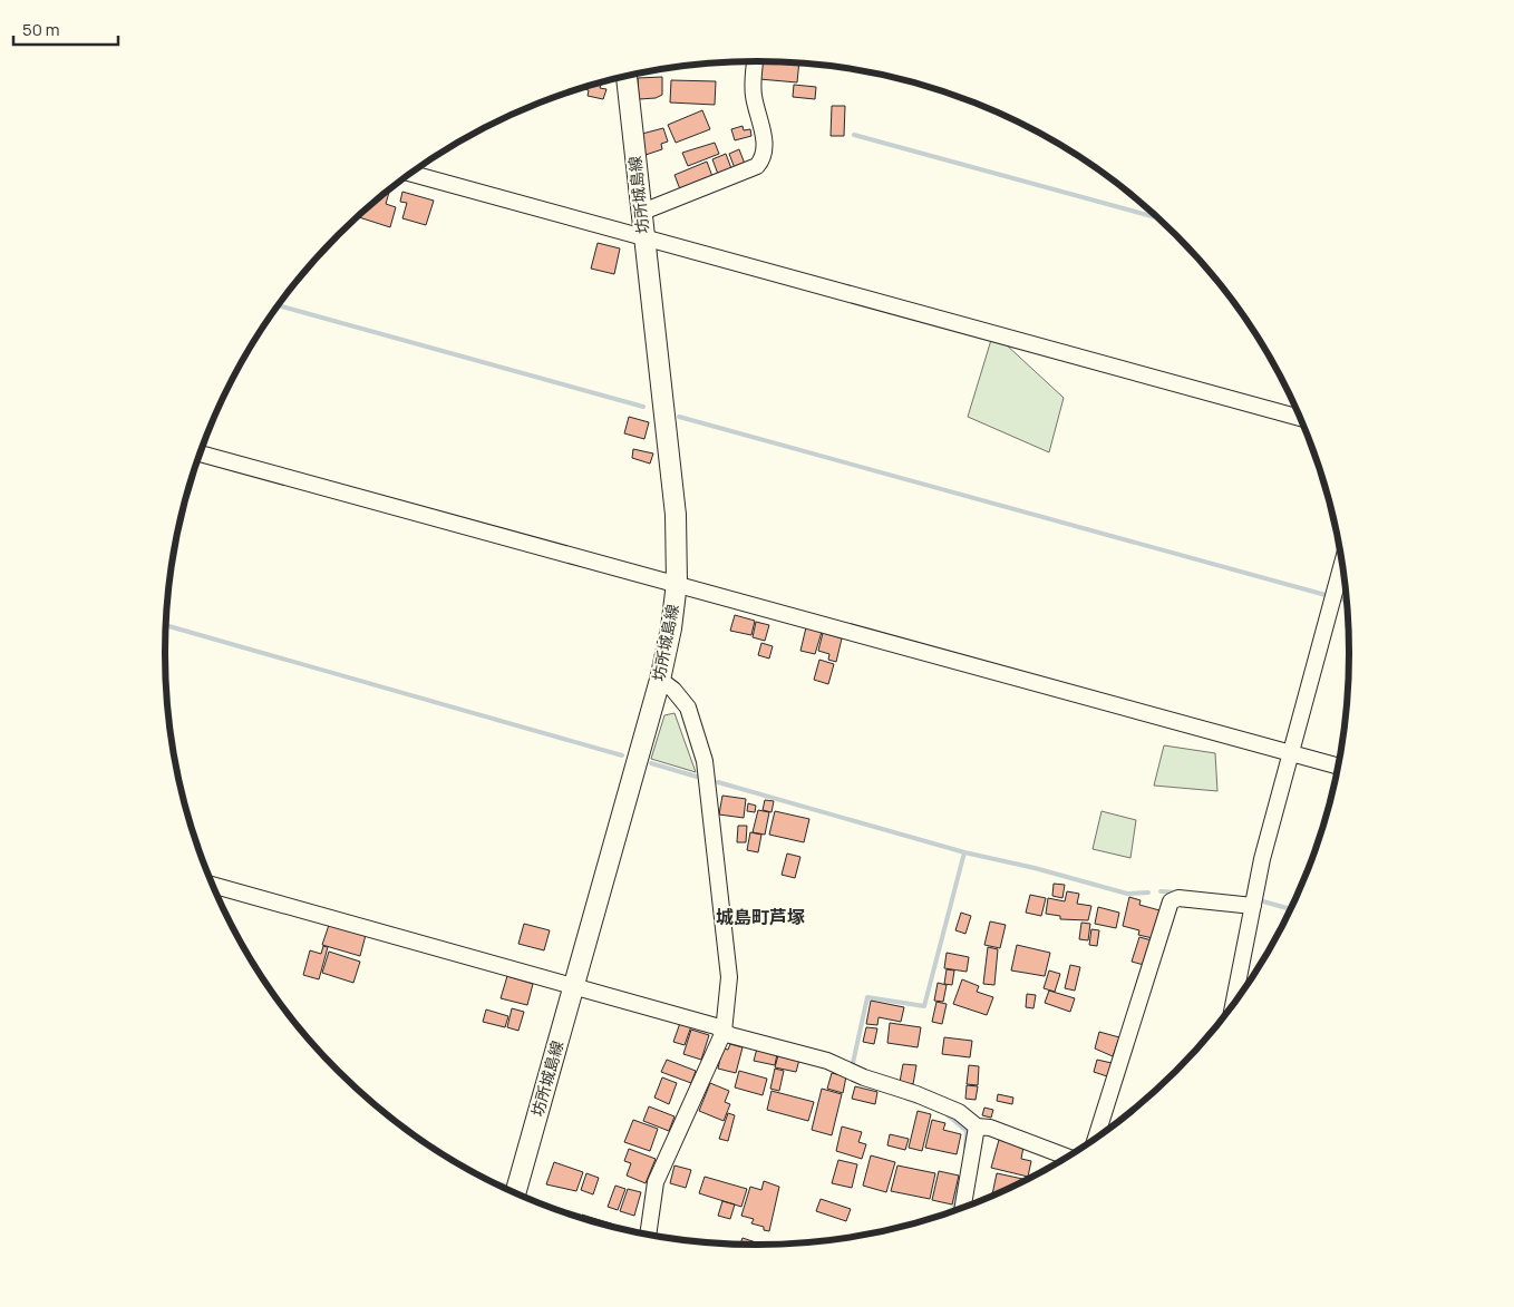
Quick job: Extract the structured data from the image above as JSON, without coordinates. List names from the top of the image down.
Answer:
{
  "streets": {
    "main road": ["坊所城島線"]
  },
  "districts": ["城島町芦塚"],
  "scale_bar": "50 m"
}
